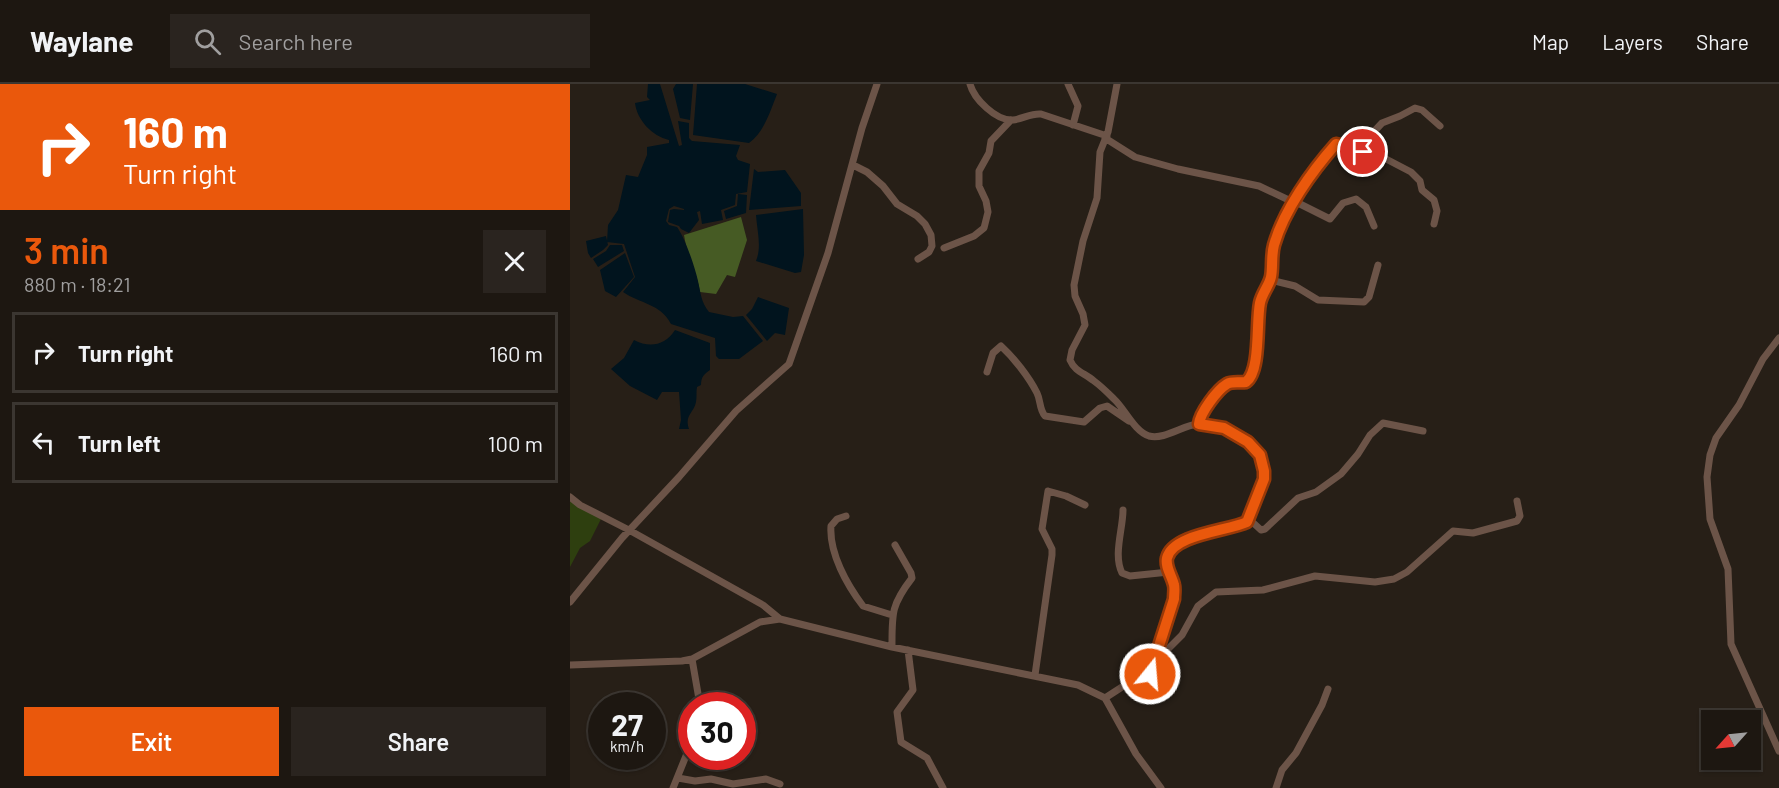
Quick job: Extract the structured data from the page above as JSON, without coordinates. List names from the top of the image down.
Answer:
{
  "north": "bottom left",
  "page": {
    "header": "Waylane",
    "search": "Search here",
    "nav": ["Map", "Layers", "Share"],
    "turn": ["160 m", "Turn right"],
    "heading": ["3 min", "880 m · 18:21"],
    "list": [
      {
        "name": "Turn right",
        "value": "160 m"
      },
      {
        "name": "Turn left",
        "value": "100 m"
      }
    ],
    "speed": "27 km/h",
    "limit": "30",
    "buttons": ["Exit", "Share"]
  }
}
